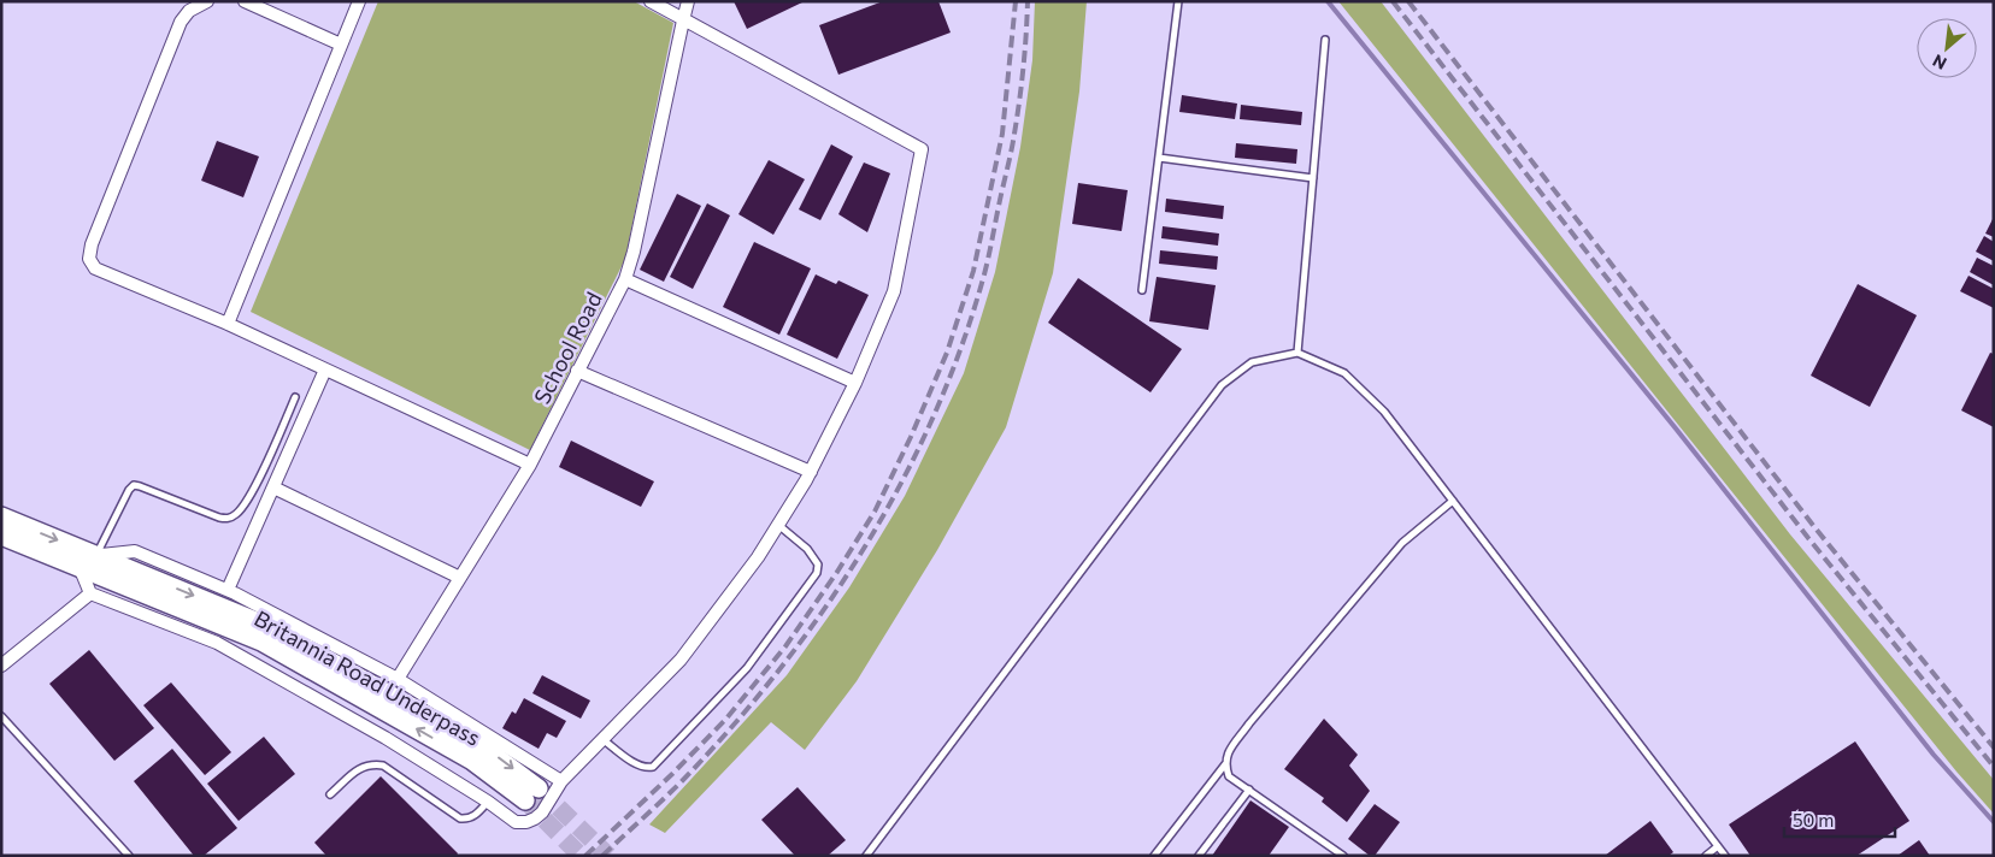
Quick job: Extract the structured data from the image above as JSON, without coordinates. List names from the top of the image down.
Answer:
{
  "streets": {
    "main road": ["Britannia Road Underpass"],
    "street": ["School Road"]
  },
  "scale_bar": "50 m",
  "north": "bottom left"
}
